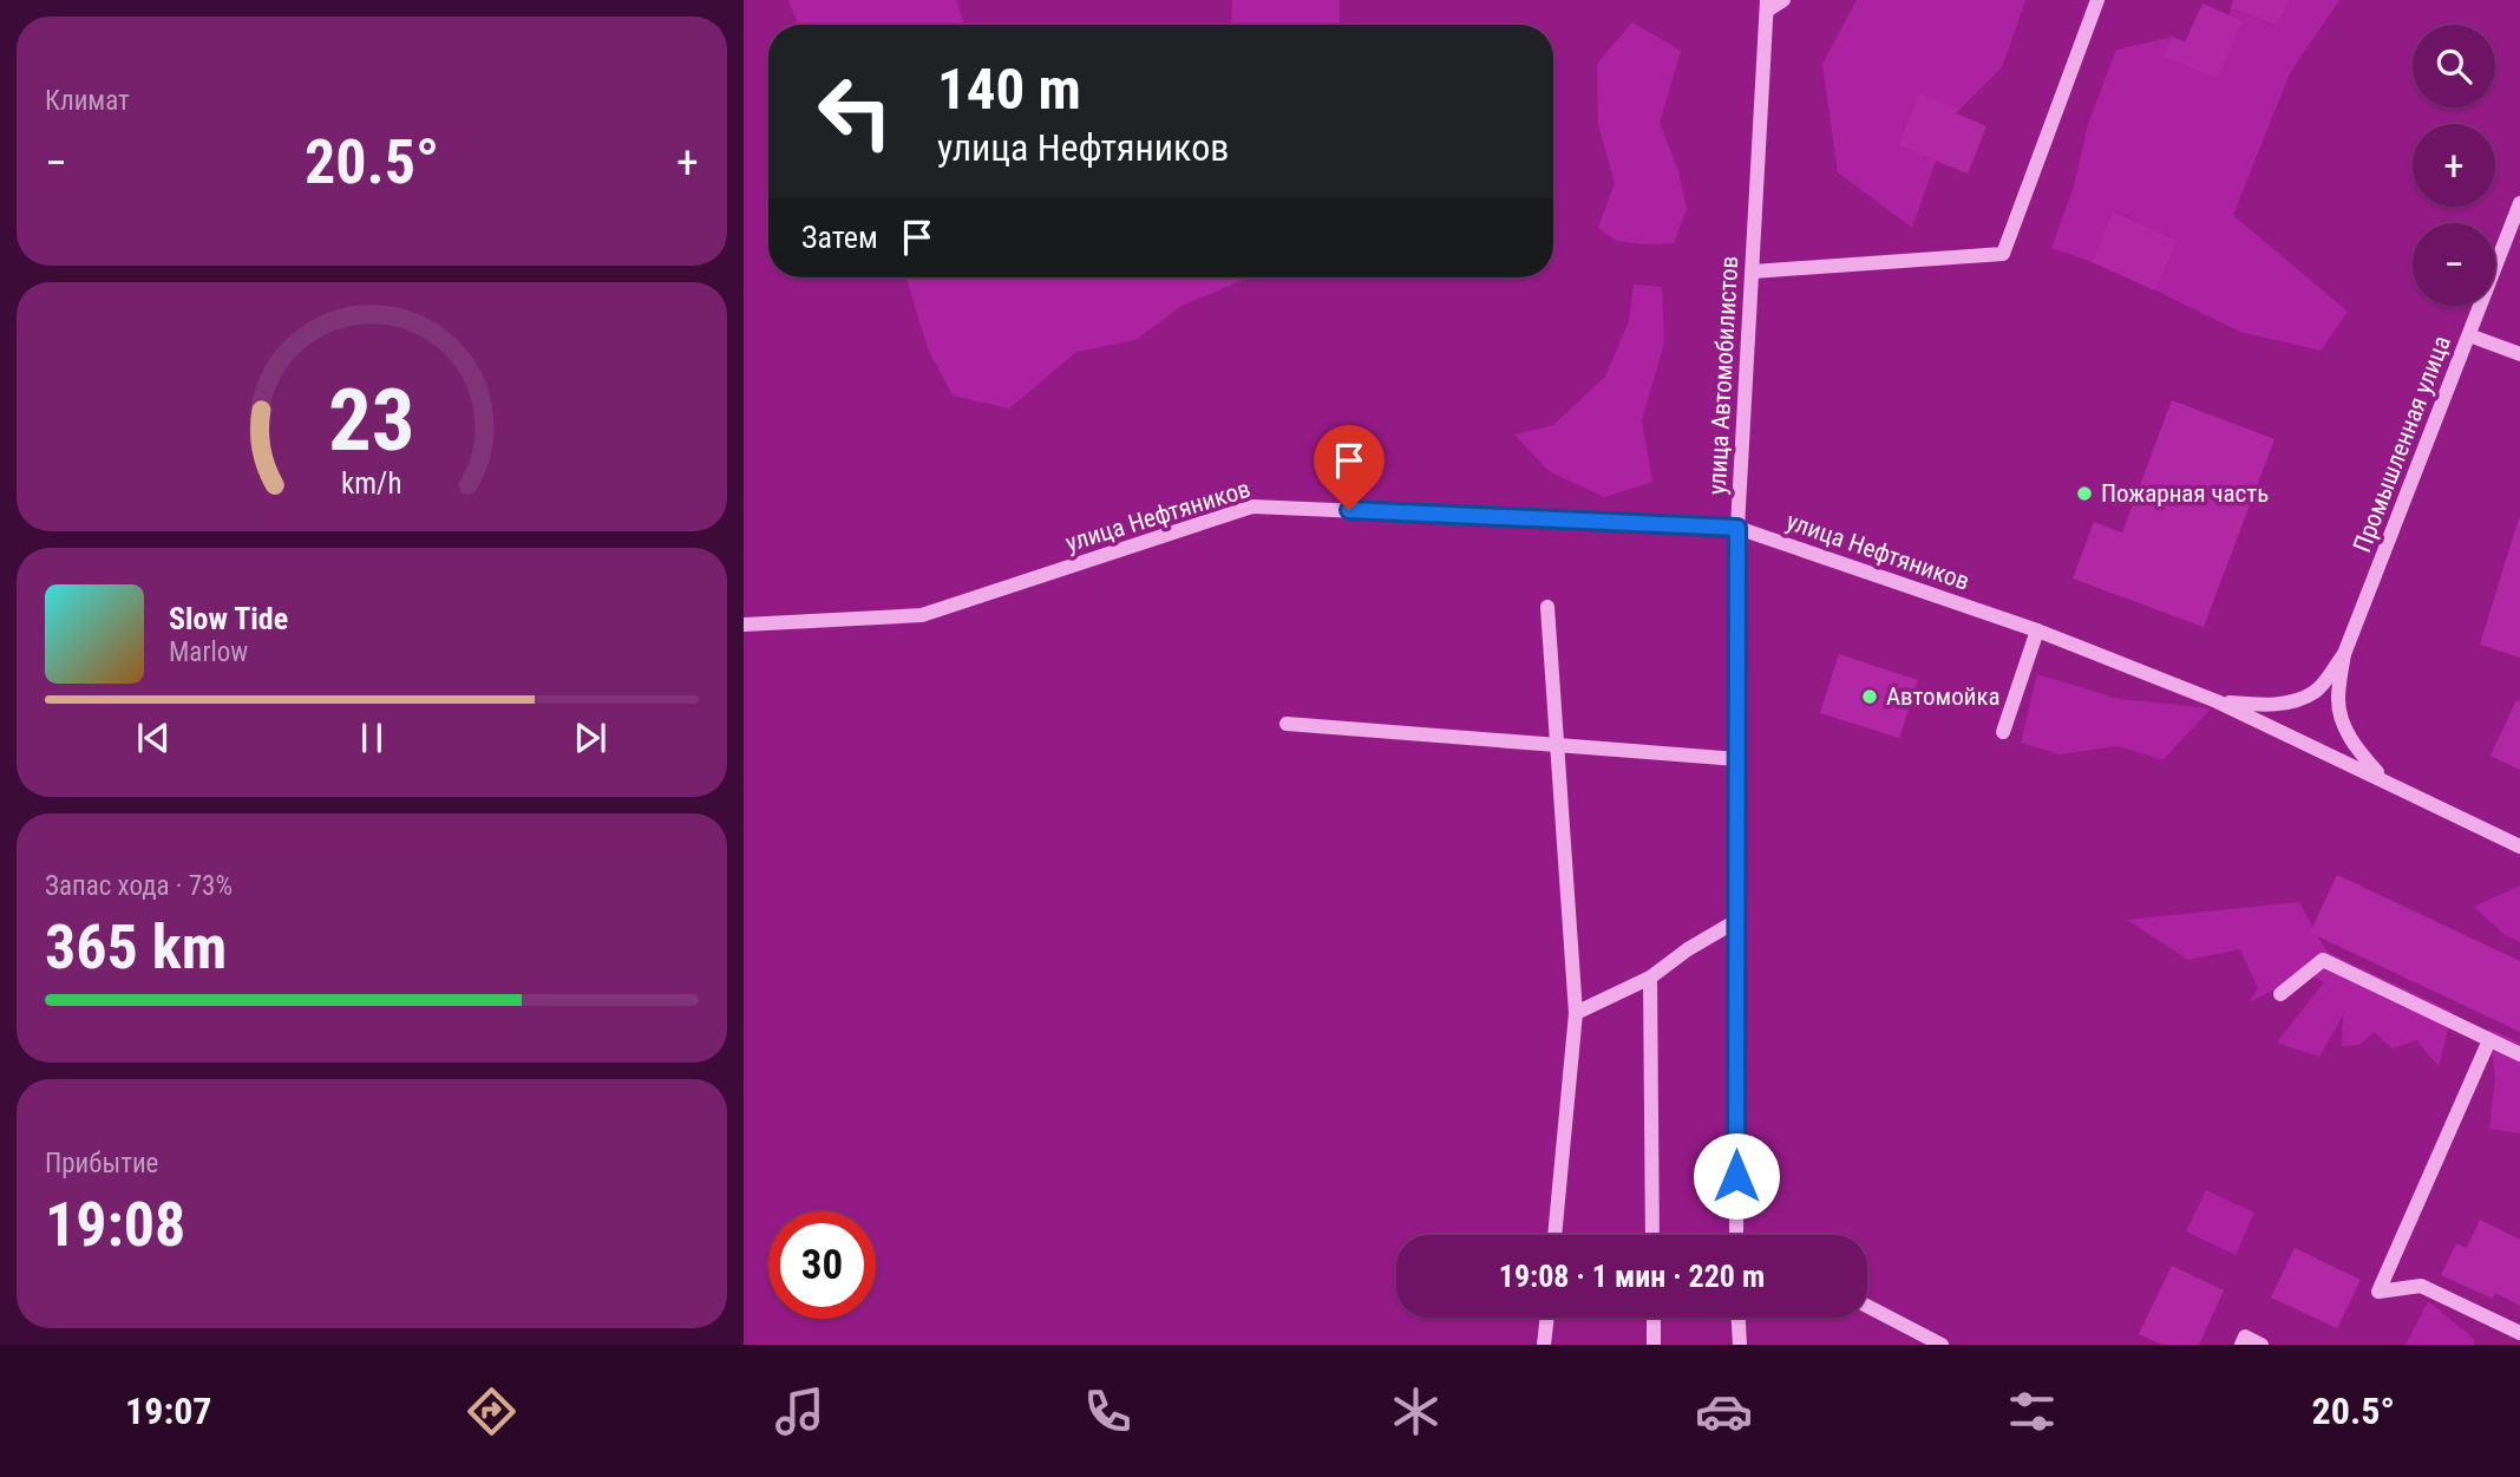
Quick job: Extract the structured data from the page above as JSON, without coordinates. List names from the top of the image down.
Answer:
{
  "streets": {
    "street": ["улица Автомобилистов", "Промышленная улица", "улица Нефтяников"]
  },
  "crossings": [
    ["улица Автомобилистов", "улица Нефтяников"],
    ["Промышленная улица", "улица Нефтяников"]
  ],
  "places": ["Пожарная часть", "Автомойка"],
  "page": {
    "tile": [
      "Климат",
      ["Запас хода · 73%", "365 km"],
      ["Прибытие", "19:08"]
    ],
    "map_buttons": ["+", "−"],
    "turn": ["140 m", "улица Нефтяников"],
    "heat": ["−", "20.5°", "+"],
    "then": "Затем",
    "song": ["Slow Tide", "Marlow"],
    "limit": "30",
    "trip": "19:08 · 1 мин · 220 m",
    "tabs": ["19:07", "20.5°"],
    "gauge": ["23", "km/h"]
  }
}
